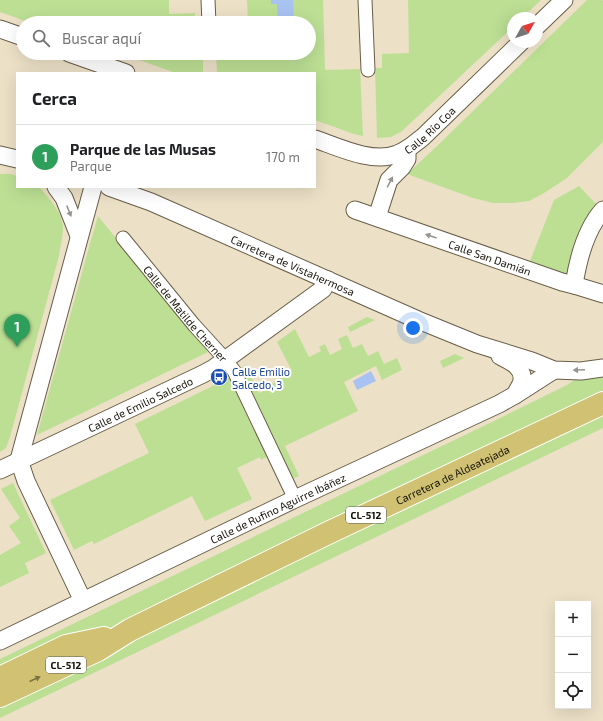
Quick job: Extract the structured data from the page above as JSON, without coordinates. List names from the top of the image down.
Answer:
{
  "streets": {
    "main road": ["Carretera de Aldeatejada", "CL-512"],
    "street": [
      "Calle Río Coa",
      "Calle San Damián",
      "Carretera de Vistahermosa",
      "Calle de Matilde Cherner",
      "Calle de Emilio Salcedo",
      "Calle de Rufino Aguirre Ibáñez"
    ]
  },
  "crossings": [
    ["Carretera de Vistahermosa", "Calle de Emilio Salcedo"],
    ["Carretera de Vistahermosa", "Calle de Rufino Aguirre Ibáñez"],
    ["Calle de Matilde Cherner", "Calle de Emilio Salcedo"],
    ["Calle de Matilde Cherner", "Calle de Rufino Aguirre Ibáñez"]
  ],
  "one_way": ["Calle San Damián"],
  "places": {
    "bus stop": ["Calle Emilio Salcedo, 3"]
  },
  "north": "top right",
  "page": {
    "search": "Buscar aquí",
    "heading": "Cerca",
    "list": [
      {
        "mark": "1",
        "name": "Parque de las Musas",
        "note": "Parque",
        "value": "170 m"
      }
    ],
    "pins": "1",
    "map_buttons": ["+", "−"]
  }
}
